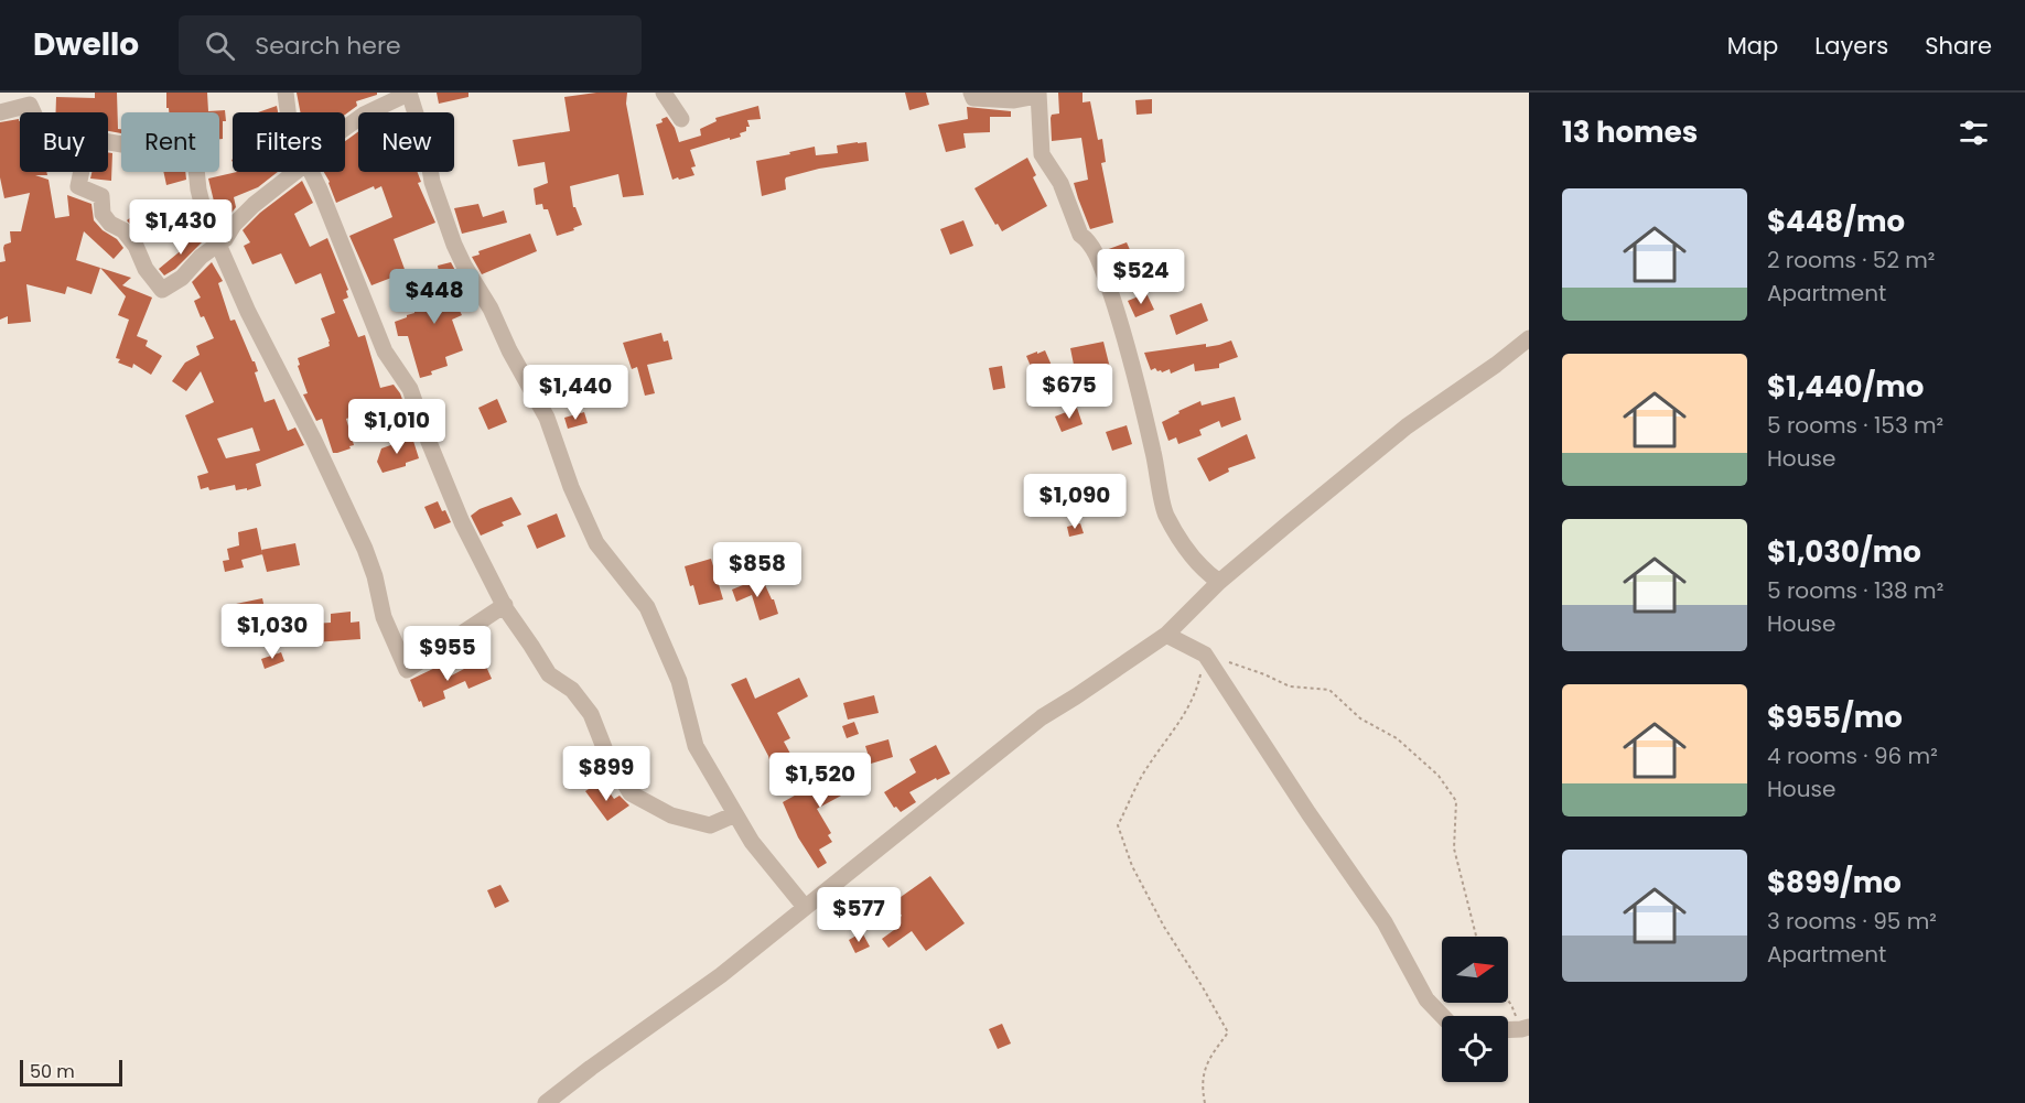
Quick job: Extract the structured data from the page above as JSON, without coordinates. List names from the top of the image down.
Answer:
{
  "scale_bar": "50 m",
  "north": "right",
  "page": {
    "header": "Dwello",
    "search": "Search here",
    "nav": ["Map", "Layers", "Share"],
    "heading": "13 homes",
    "chip": [
      "Buy",
      "Rent",
      "Filters",
      "New"
    ],
    "list": [
      {
        "name": "$448/mo",
        "note": "2 rooms · 52 m² · Apartment"
      },
      {
        "name": "$1,440/mo",
        "note": "5 rooms · 153 m² · House"
      },
      {
        "name": "$1,030/mo",
        "note": "5 rooms · 138 m² · House"
      },
      {
        "name": "$955/mo",
        "note": "4 rooms · 96 m² · House"
      },
      {
        "name": "$899/mo",
        "note": "3 rooms · 95 m² · Apartment"
      }
    ],
    "price": [
      "$1,430",
      "$524",
      "$448",
      "$675",
      "$1,440",
      "$1,010",
      "$1,090",
      "$858",
      "$1,030",
      "$955",
      "$899",
      "$1,520",
      "$577"
    ],
    "scale": "50 m"
  }
}
